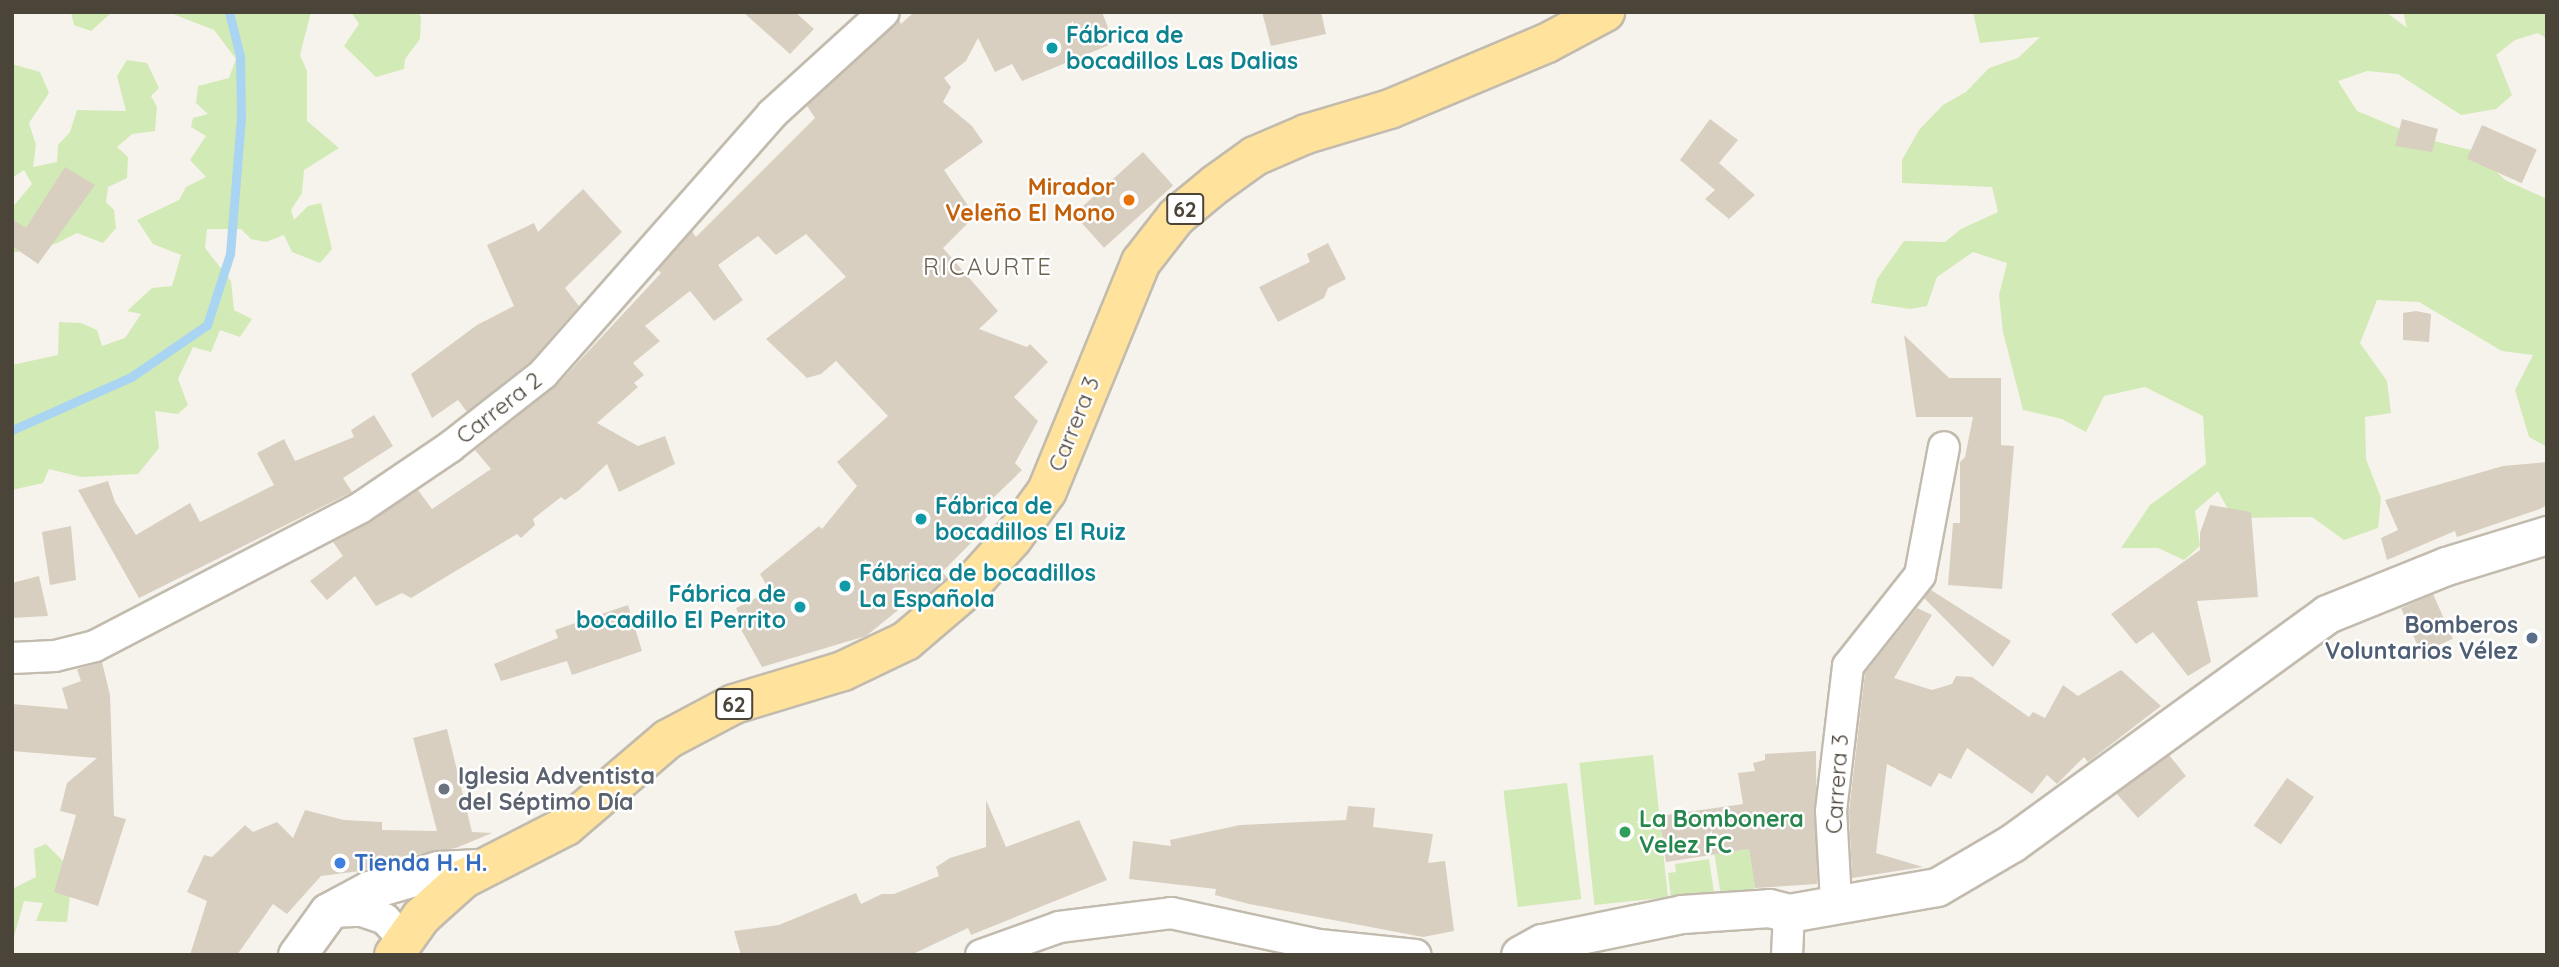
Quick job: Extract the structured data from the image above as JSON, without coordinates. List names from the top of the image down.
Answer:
{
  "streets": {
    "main road": ["62", "Carrera 3"],
    "street": ["Carrera 2"]
  },
  "crossings": [
    ["62", "Carrera 3"]
  ],
  "districts": ["RICAURTE"],
  "places": [
    "Fábrica de bocadillos Las Dalias",
    "Mirador Veleño El Mono",
    "Fábrica de bocadillos El Ruiz",
    "Fábrica de bocadillos La Española",
    "Fábrica de bocadillo El Perrito",
    "Bomberos Voluntarios Vélez",
    "Iglesia Adventista del Séptimo Día",
    "La Bombonera Velez FC",
    "Tienda H. H."
  ]
}
